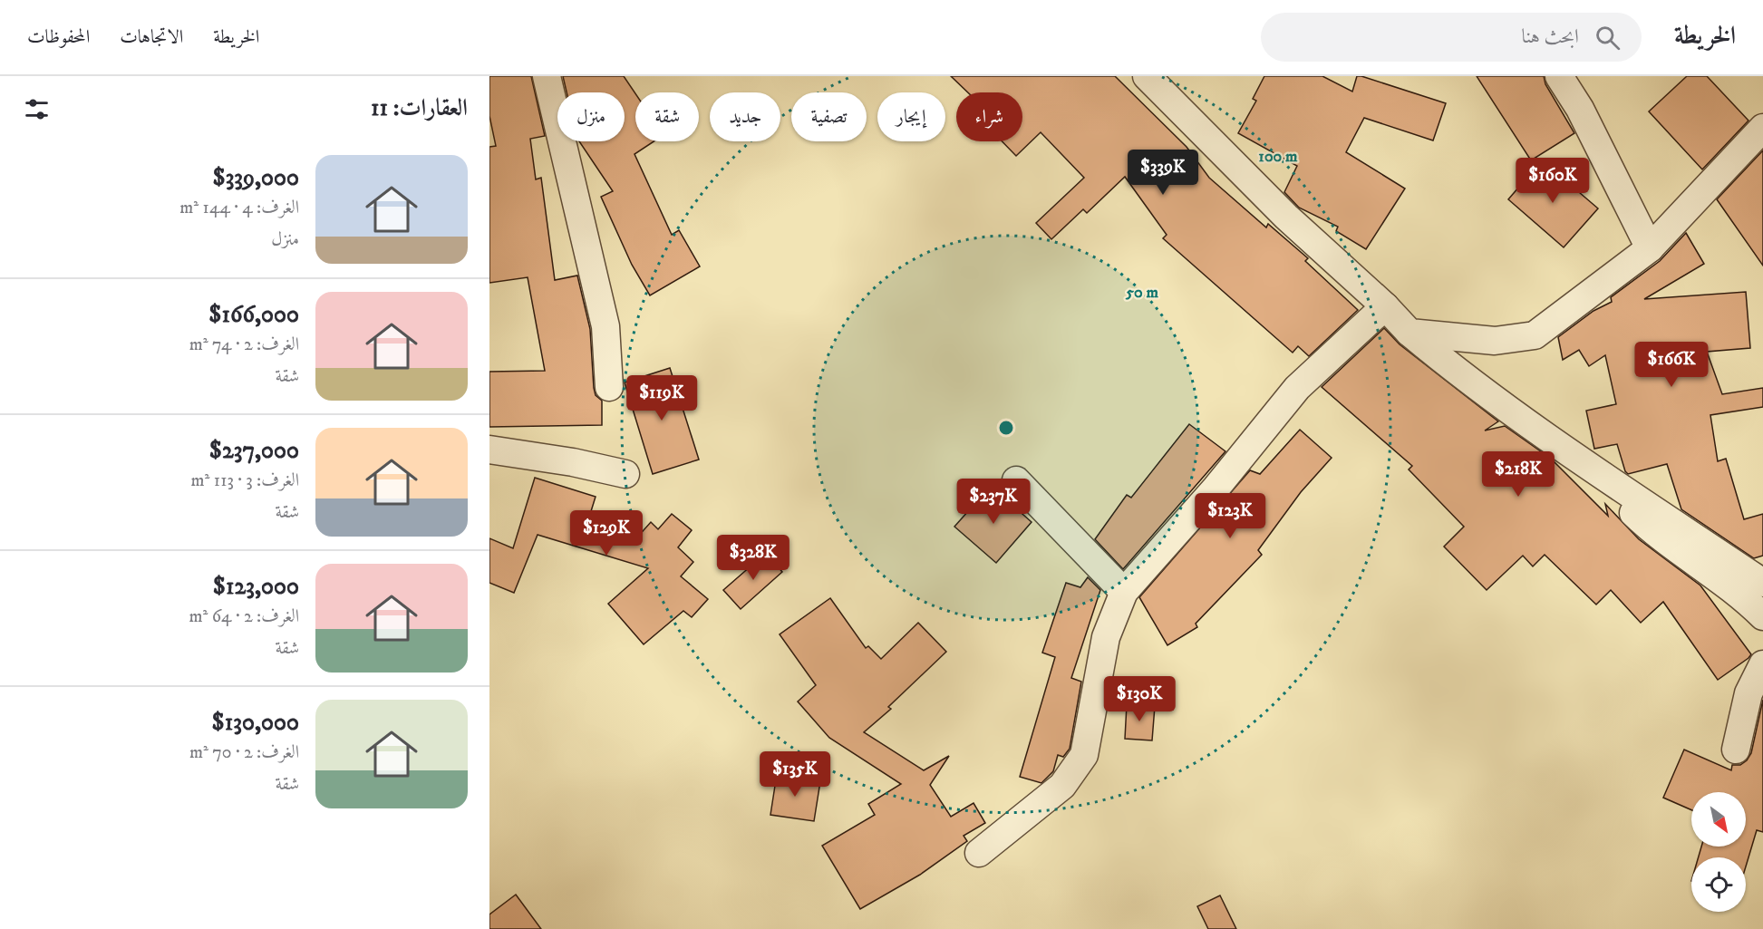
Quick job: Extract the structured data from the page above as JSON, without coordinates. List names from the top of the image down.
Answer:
{
  "north": "bottom right",
  "page": {
    "header": "الخريطة",
    "search": "ابحث هنا",
    "nav": ["الخريطة", "الاتجاهات", "المحفوظات"],
    "heading": "العقارات: 11",
    "chip": [
      "شراء",
      "إيجار",
      "تصفية",
      "جديد",
      "شقة",
      "منزل"
    ],
    "list": [
      {
        "name": "$339,000",
        "note": "الغرف: 4 · 144 m² · منزل"
      },
      {
        "name": "$166,000",
        "note": "الغرف: 2 · 74 m² · شقة"
      },
      {
        "name": "$237,000",
        "note": "الغرف: 3 · 113 m² · شقة"
      },
      {
        "name": "$123,000",
        "note": "الغرف: 2 · 64 m² · شقة"
      },
      {
        "name": "$130,000",
        "note": "الغرف: 2 · 70 m² · شقة"
      }
    ],
    "price": [
      "$339K",
      "$160K",
      "$166K",
      "$119K",
      "$218K",
      "$237K",
      "$123K",
      "$129K",
      "$328K",
      "$130K",
      "$135K"
    ]
  },
  "rings": ["100 m", "50 m"]
}
